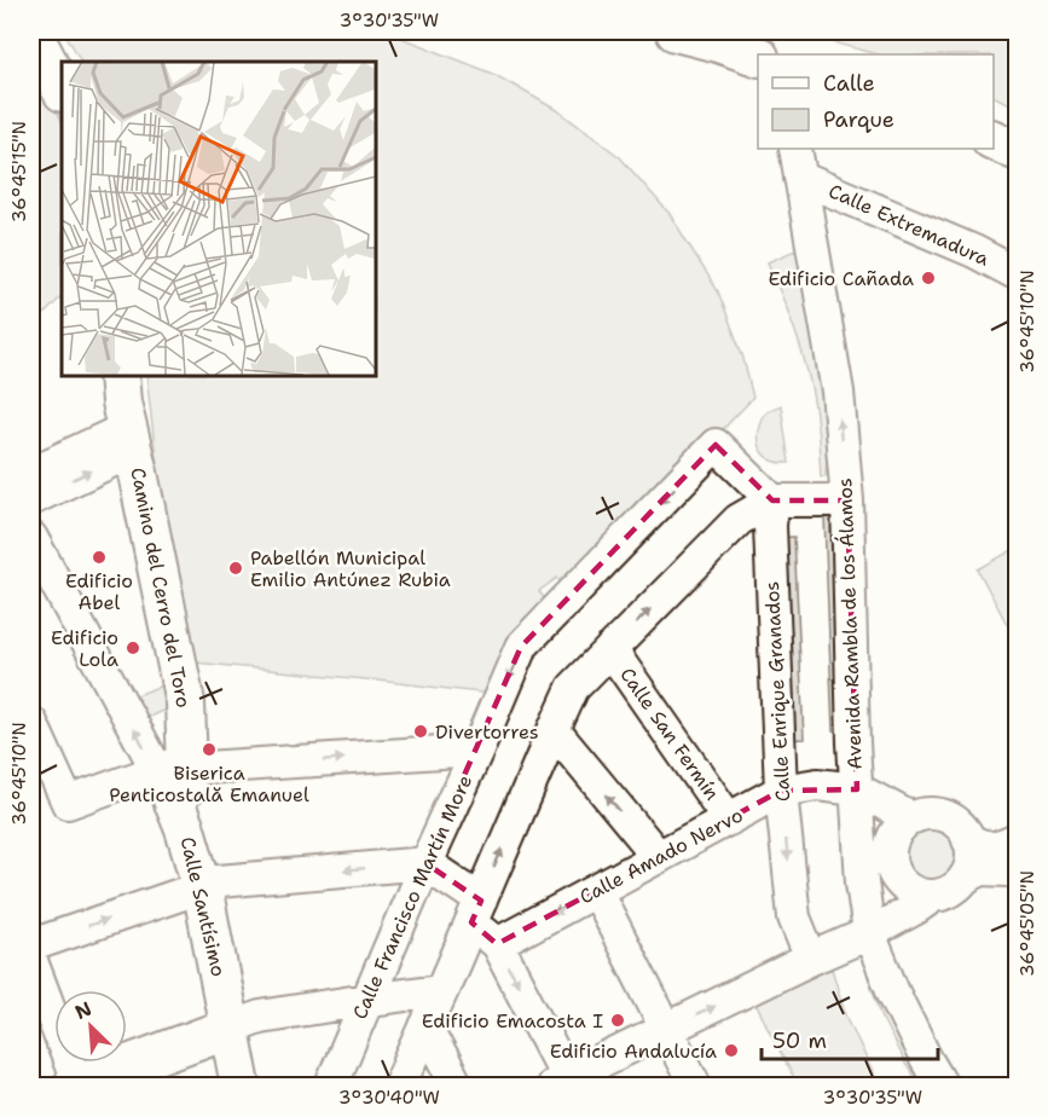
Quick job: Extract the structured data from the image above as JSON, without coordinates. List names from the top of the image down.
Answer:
{
  "streets": {
    "main road": ["Camino del Cerro del Toro", "Calle Santísimo"],
    "street": [
      "Calle Extremadura",
      "Avenida Rambla de los Álamos",
      "Calle Enrique Granados",
      "Calle San Fermín",
      "Calle Amado Nervo",
      "Calle Francisco Martín More"
    ]
  },
  "crossings": [
    ["Calle Extremadura", "Avenida Rambla de los Álamos"],
    ["Camino del Cerro del Toro", "Calle Santísimo"],
    ["Avenida Rambla de los Álamos", "Calle Amado Nervo"],
    ["Calle Enrique Granados", "Calle Amado Nervo"],
    ["Calle Enrique Granados", "Calle Francisco Martín More"],
    ["Calle San Fermín", "Calle Amado Nervo"]
  ],
  "one_way": ["Calle Santísimo"],
  "places": [
    "Edificio Cañada",
    "Edificio Abel",
    "Pabellón Municipal Emilio Antúnez Rubia",
    "Edificio Lola",
    "Divertorres",
    "Biserica Penticostală Emanuel",
    "Edificio Emacosta I",
    "Edificio Andalucía"
  ],
  "legend": ["Calle", "Parque"],
  "scale_bar": "50 m",
  "north": "top left",
  "coordinates": [
    "3°30'35\"W",
    "36°45'15\"N",
    "36°45'10\"N",
    "36°45'05\"N",
    "3°30'40\"W"
  ]
}
